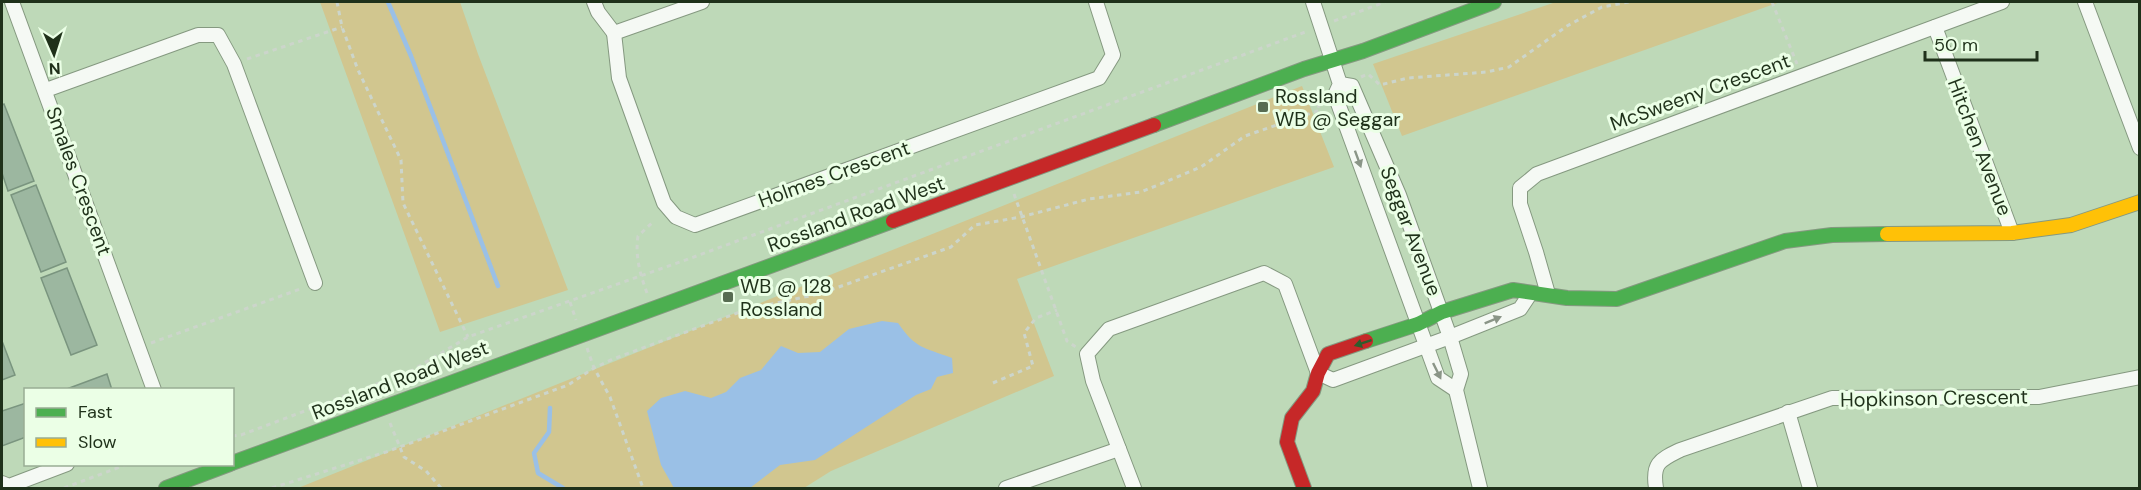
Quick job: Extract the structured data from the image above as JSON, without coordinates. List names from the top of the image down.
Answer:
{
  "streets": {
    "main road": ["Rossland Road West"],
    "street": [
      "McSweeny Crescent",
      "Hitchen Avenue",
      "Holmes Crescent",
      "Smales Crescent",
      "Seggar Avenue",
      "Hopkinson Crescent"
    ]
  },
  "crossings": [
    ["McSweeny Crescent", "Hitchen Avenue"],
    ["Rossland Road West", "Seggar Avenue"]
  ],
  "places": {
    "transit": ["Rossland WB @ Seggar", "WB @ 128 Rossland"]
  },
  "legend": ["Fast", "Slow"],
  "scale_bar": "50 m",
  "north": "bottom"
}
